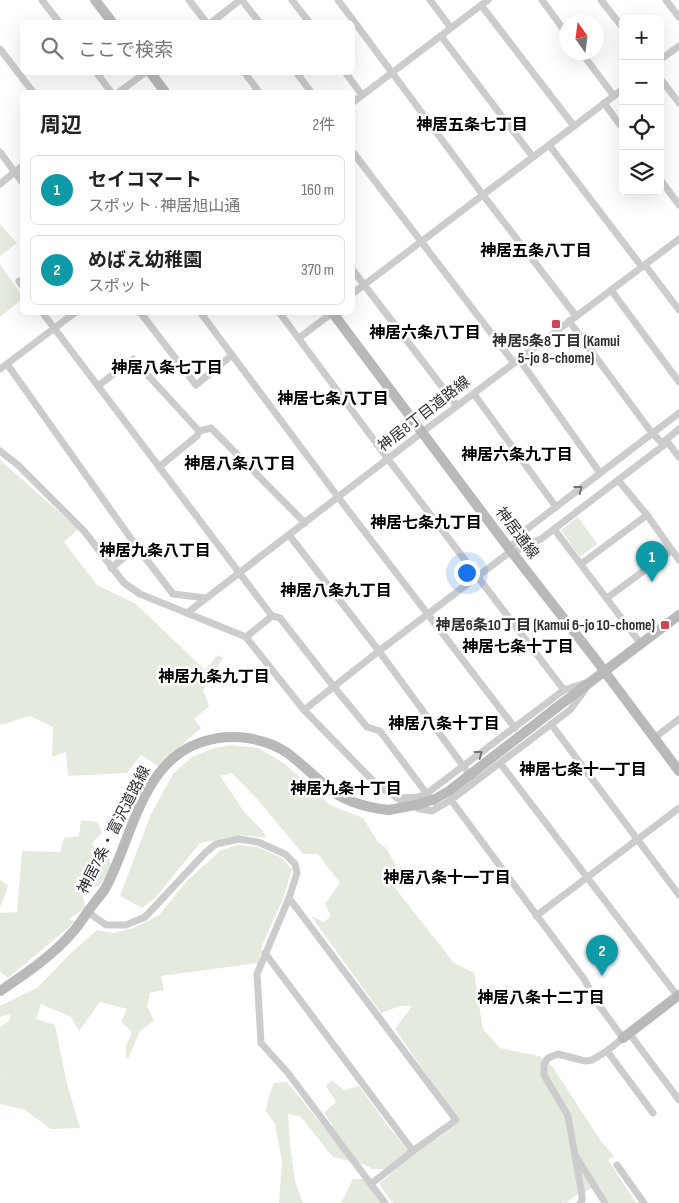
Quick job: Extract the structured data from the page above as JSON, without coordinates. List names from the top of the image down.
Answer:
{
  "streets": {
    "street": ["神居8丁目道路線", "神居通線", "神居7条・富沢道路線"]
  },
  "crossings": [
    ["神居8丁目道路線", "神居通線"],
    ["神居通線", "神居7条・富沢道路線"]
  ],
  "districts": [
    "神居五条七丁目",
    "神居五条八丁目",
    "神居六条八丁目",
    "神居八条七丁目",
    "神居七条八丁目",
    "神居六条九丁目",
    "神居八条八丁目",
    "神居七条九丁目",
    "神居九条八丁目",
    "神居八条九丁目",
    "神居七条十丁目",
    "神居九条九丁目",
    "神居八条十丁目",
    "神居七条十一丁目",
    "神居九条十丁目",
    "神居八条十一丁目",
    "神居八条十二丁目"
  ],
  "places": {
    "transit": ["神居5条8丁目 (Kamui 5-jo 8-chome)", "神居6条10丁目 (Kamui 6-jo 10-chome)"]
  },
  "north": "top",
  "page": {
    "map_buttons": ["+", "−"],
    "search": "ここで検索",
    "heading": ["周辺", "2件"],
    "list": [
      {
        "mark": "1",
        "name": "セイコマート",
        "note": "スポット · 神居旭山通",
        "value": "160 m"
      },
      {
        "mark": "2",
        "name": "めばえ幼稚園",
        "note": "スポット",
        "value": "370 m"
      }
    ],
    "pins": ["1", "2"]
  }
}
